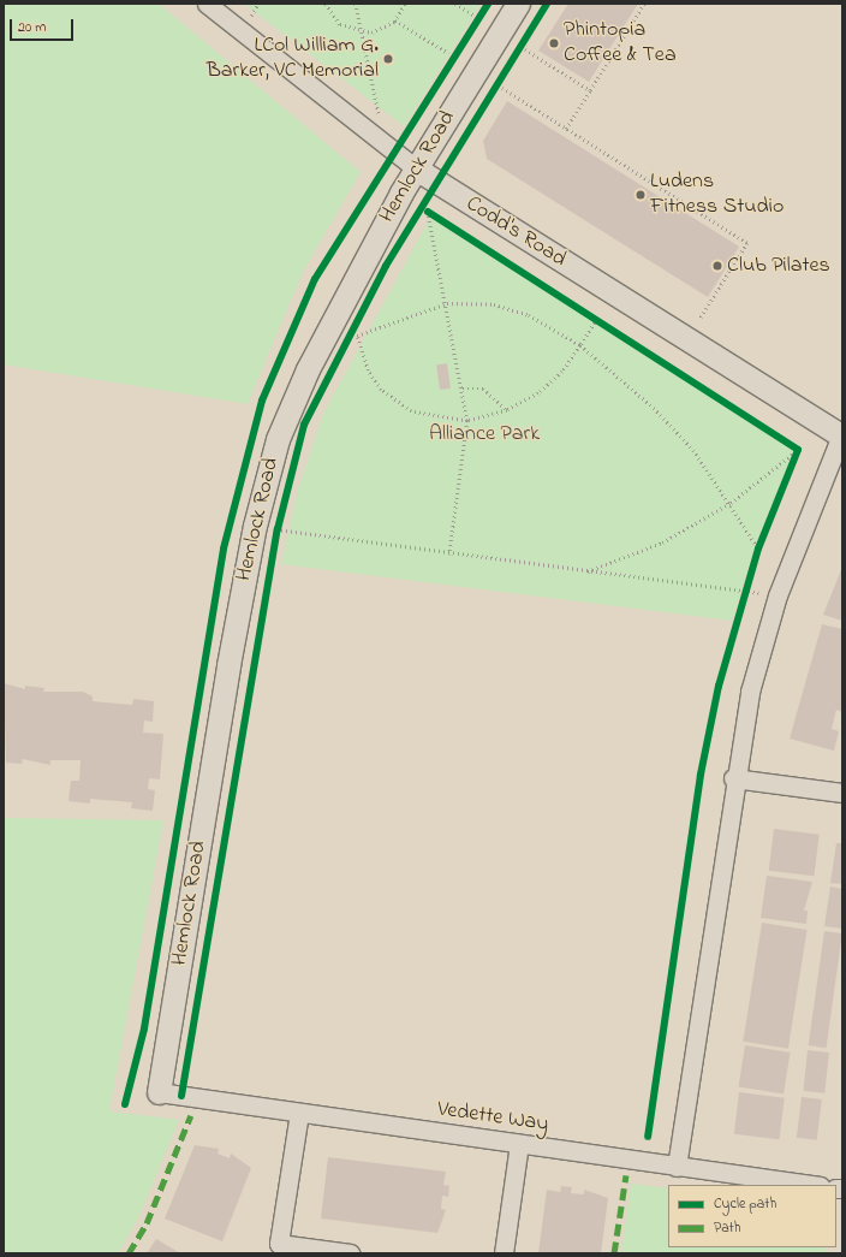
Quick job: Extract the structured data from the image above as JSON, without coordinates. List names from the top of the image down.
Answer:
{
  "streets": {
    "street": ["Hemlock Road", "Codd's Road", "Vedette Way"]
  },
  "crossings": [
    ["Hemlock Road", "Codd's Road"],
    ["Hemlock Road", "Vedette Way"]
  ],
  "parks": ["Alliance Park"],
  "places": [
    "Phintopia Coffee & Tea",
    "LCol William G. Barker, VC Memorial",
    "Ludens Fitness Studio",
    "Club Pilates"
  ],
  "legend": ["Cycle path", "Path"],
  "scale_bar": "20 m"
}
